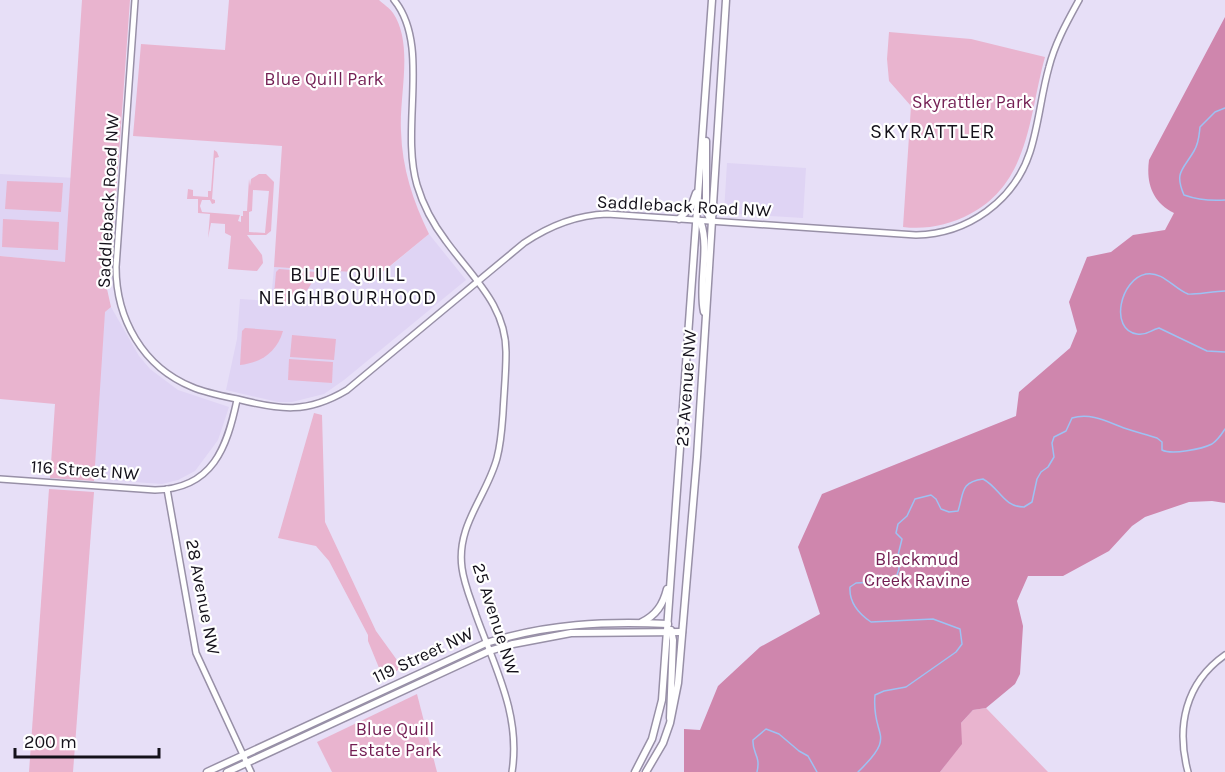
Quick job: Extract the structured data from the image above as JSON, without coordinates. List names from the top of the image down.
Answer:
{
  "streets": {
    "main road": ["23 Avenue NW", "119 Street NW"],
    "street": [
      "Saddleback Road NW",
      "116 Street NW",
      "28 Avenue NW",
      "25 Avenue NW"
    ]
  },
  "crossings": [
    ["Saddleback Road NW", "23 Avenue NW"],
    ["Saddleback Road NW", "25 Avenue NW"],
    ["23 Avenue NW", "119 Street NW"],
    ["116 Street NW", "28 Avenue NW"],
    ["28 Avenue NW", "119 Street NW"],
    ["25 Avenue NW", "119 Street NW"]
  ],
  "districts": ["SKYRATTLER", "BLUE QUILL NEIGHBOURHOOD"],
  "parks": [
    "Blue Quill Park",
    "Skyrattler Park",
    "Blackmud Creek Ravine",
    "Blue Quill Estate Park"
  ],
  "scale_bar": "200 m"
}
